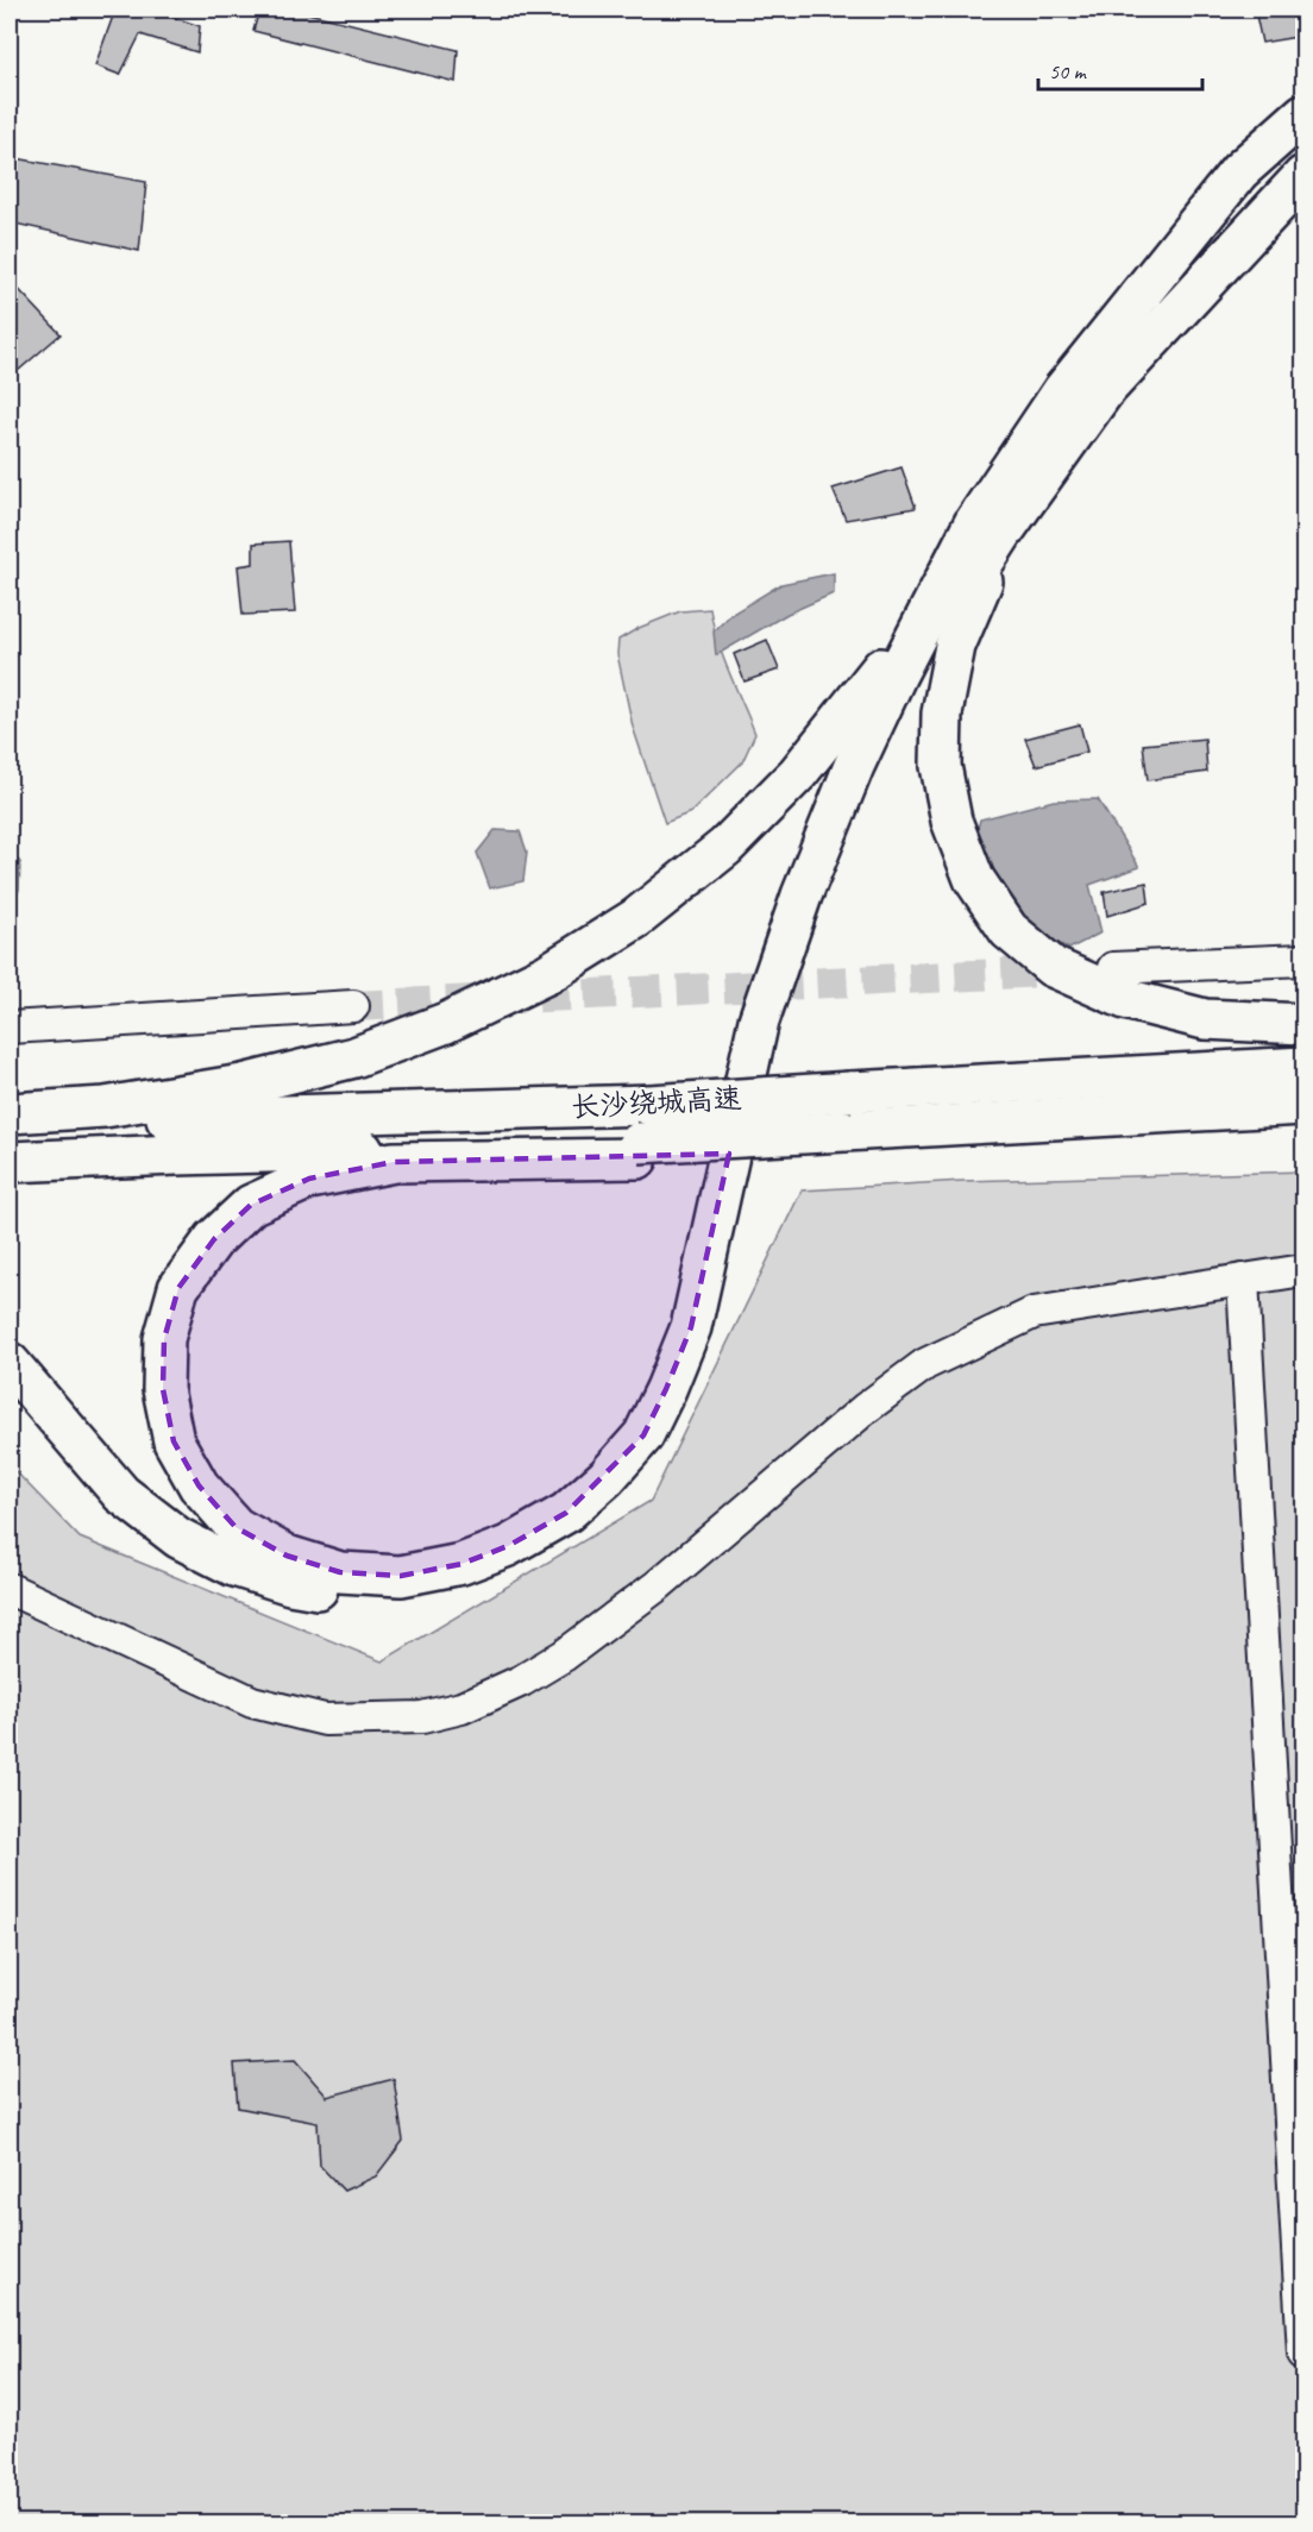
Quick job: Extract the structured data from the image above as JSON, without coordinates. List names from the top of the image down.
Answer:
{
  "streets": {
    "highway": ["长沙绕城高速"]
  },
  "scale_bar": "50 m"
}
